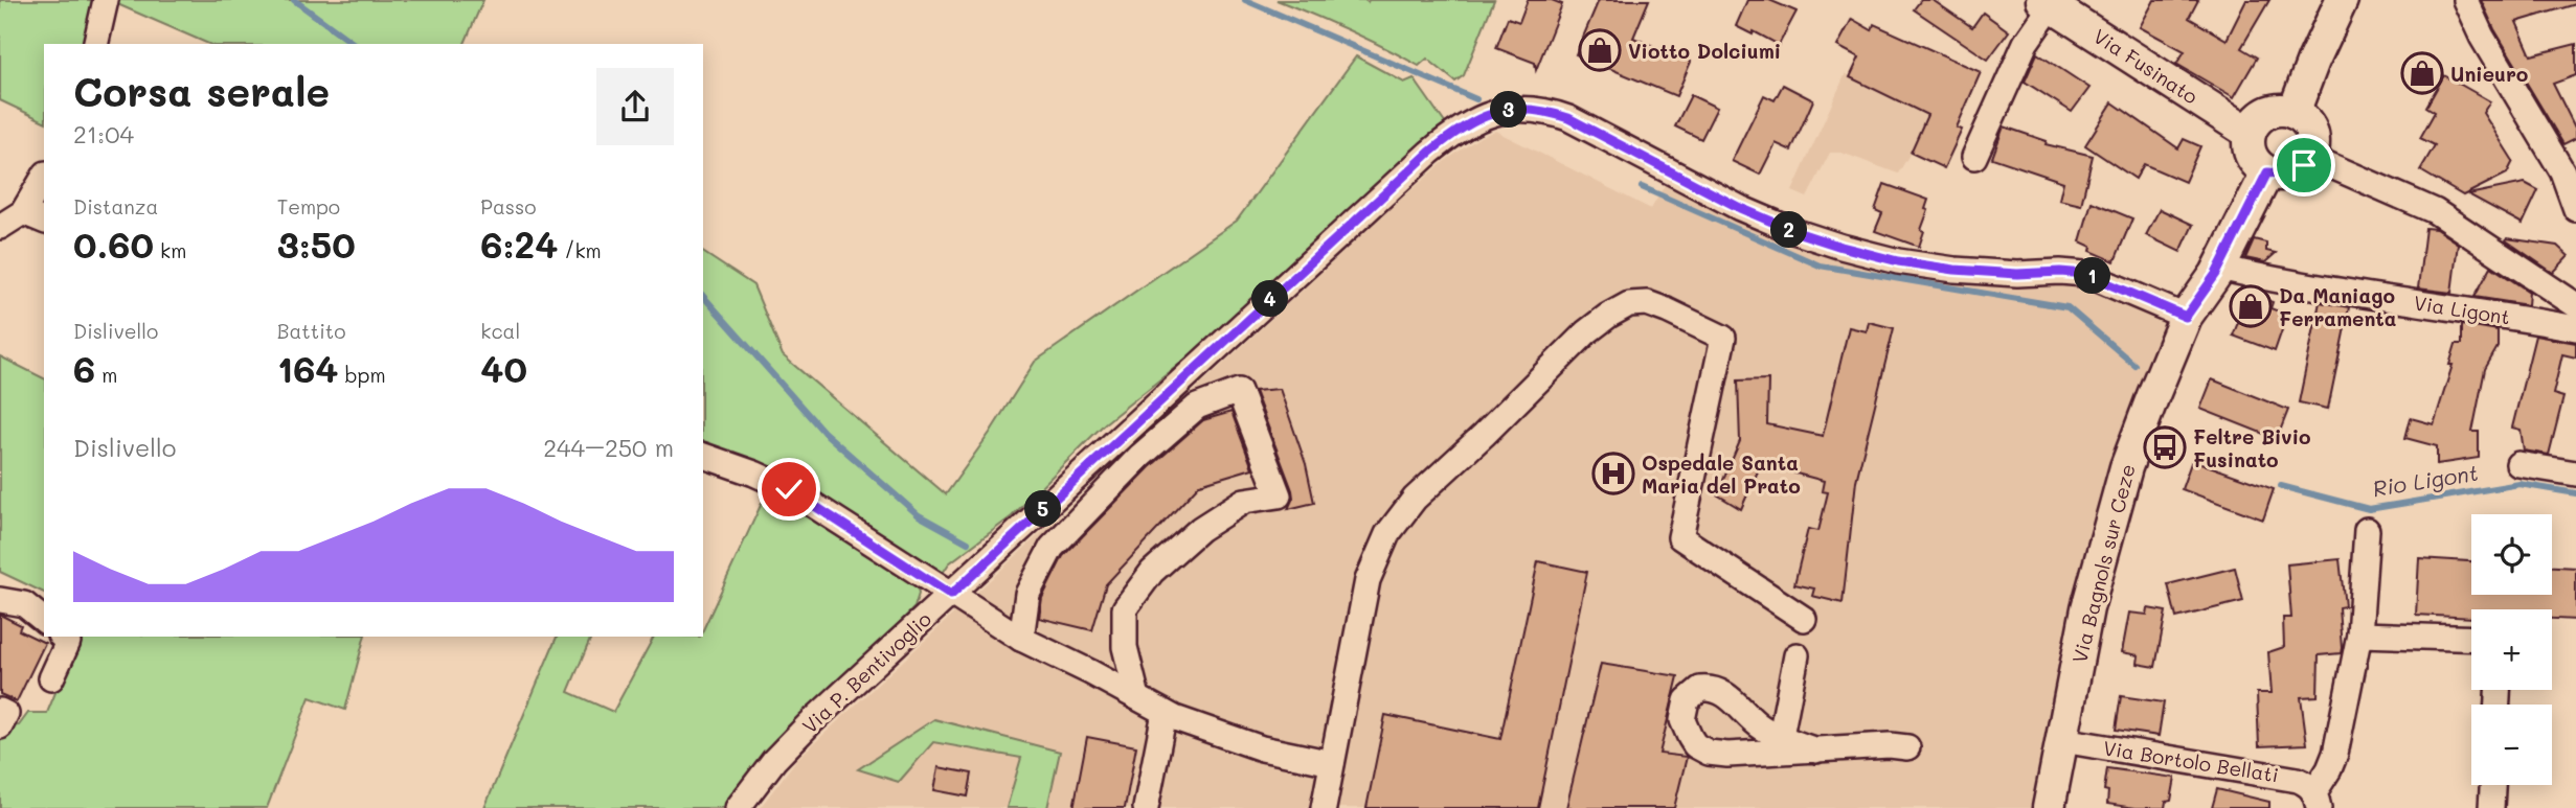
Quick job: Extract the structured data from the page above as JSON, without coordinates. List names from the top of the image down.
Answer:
{
  "streets": {
    "main road": ["Via Fusinato", "Via Bagnols sur Ceze"],
    "street": ["Via Ligont", "Via P. Bentivoglio", "Via Bortolo Bellati"]
  },
  "crossings": [
    ["Via Fusinato", "Via Bagnols sur Ceze"],
    ["Via Ligont", "Via Bagnols sur Ceze"],
    ["Via Bagnols sur Ceze", "Via P. Bentivoglio"],
    ["Via Bagnols sur Ceze", "Via Bortolo Bellati"]
  ],
  "water": ["Rio Ligont"],
  "places": {
    "shop": ["Viotto Dolciumi", "Unieuro", "Da Maniago Ferramenta"],
    "bus stop": ["Feltre Bivio Fusinato"],
    "hospital": ["Ospedale Santa Maria del Prato"]
  },
  "page": {
    "heading": ["Corsa serale", "21:04"],
    "pins": [
      "3",
      "2",
      "1",
      "4",
      "5"
    ],
    "stats": [
      ["Distanza", "0.60 km"],
      ["Tempo", "3:50"],
      ["Passo", "6:24 /km"],
      ["Dislivello", "6 m"],
      ["Battito", "164 bpm"],
      ["kcal", "40"]
    ],
    "chart": ["Dislivello", "244–250 m"],
    "map_buttons": ["+", "−"]
  }
}
